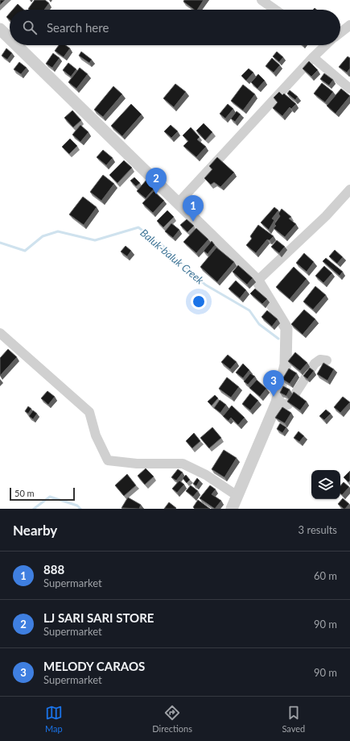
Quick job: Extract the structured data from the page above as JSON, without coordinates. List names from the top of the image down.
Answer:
{
  "water": ["Baluk-baluk Creek"],
  "scale_bar": "50 m",
  "page": {
    "search": "Search here",
    "pins": ["2", "1", "3"],
    "scale": "50 m",
    "heading": ["Nearby", "3 results"],
    "list": [
      {
        "mark": "1",
        "name": "888",
        "note": "Supermarket",
        "value": "60 m"
      },
      {
        "mark": "2",
        "name": "LJ SARI SARI STORE",
        "note": "Supermarket",
        "value": "90 m"
      },
      {
        "mark": "3",
        "name": "MELODY CARAOS",
        "note": "Supermarket",
        "value": "90 m"
      }
    ],
    "nav": ["Map", "Directions", "Saved"]
  }
}
